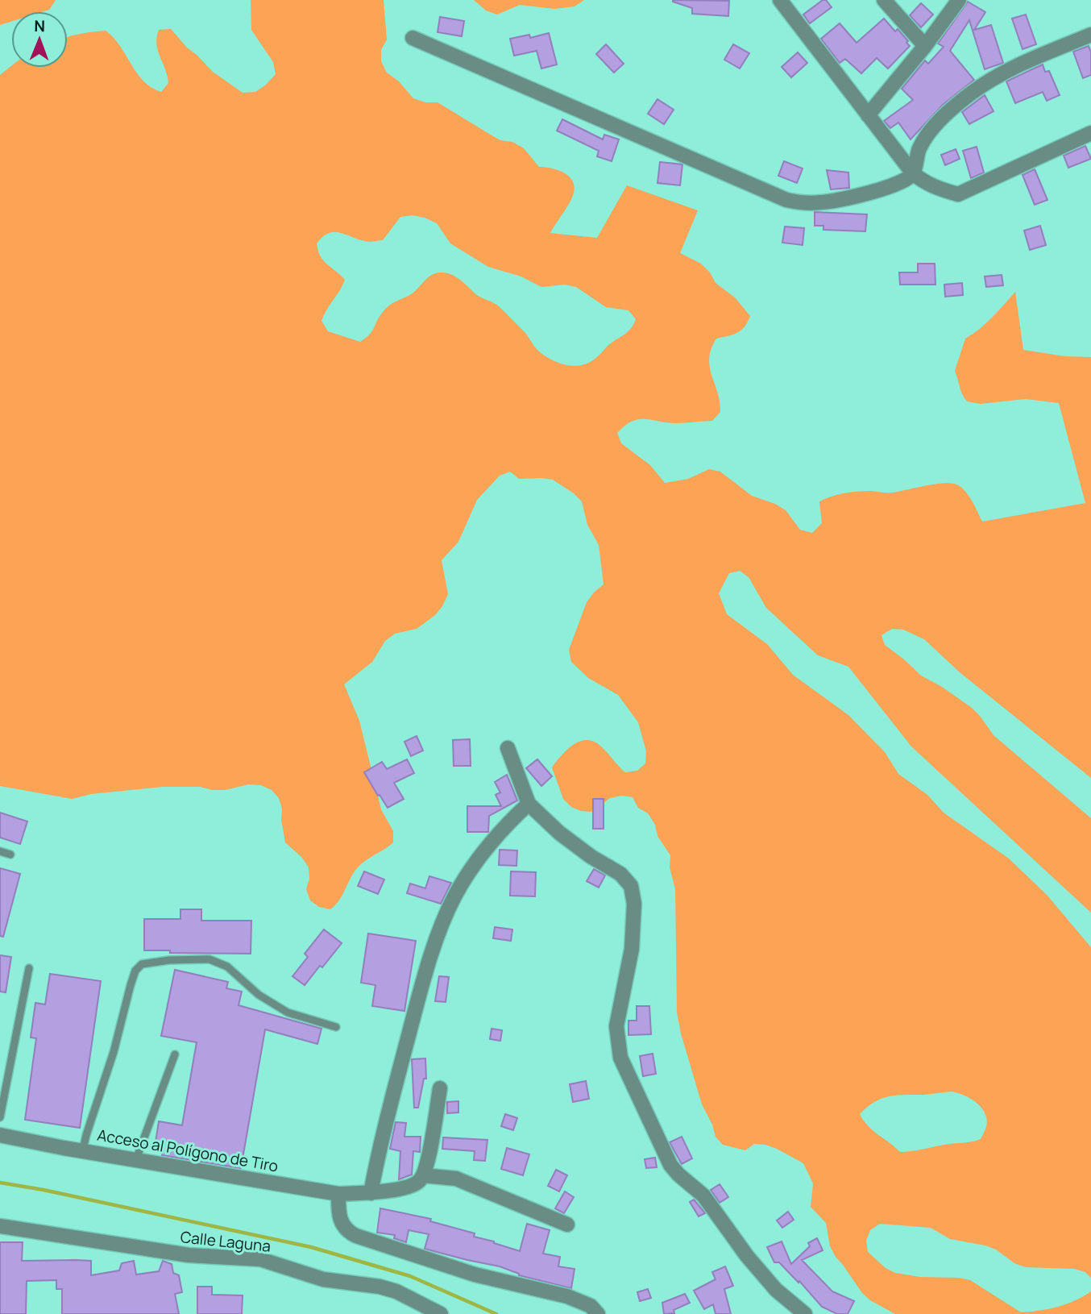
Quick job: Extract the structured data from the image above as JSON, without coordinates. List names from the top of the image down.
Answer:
{
  "streets": {
    "street": ["Acceso al Polígono de Tiro", "Calle Laguna"]
  },
  "north": "top"
}
